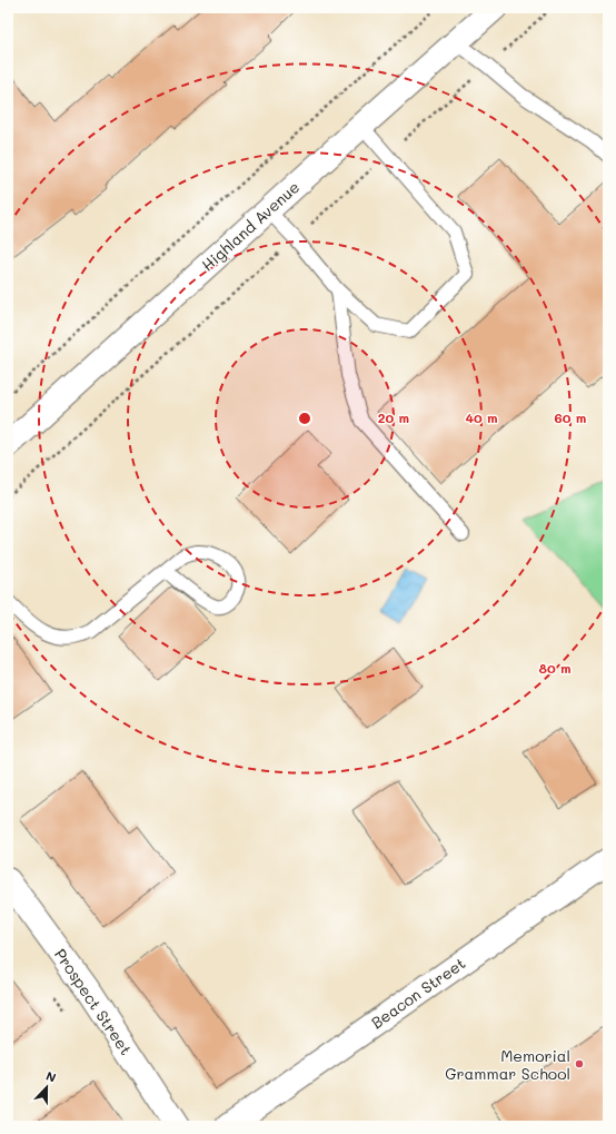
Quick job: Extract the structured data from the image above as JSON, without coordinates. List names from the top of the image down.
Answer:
{
  "streets": {
    "street": ["Highland Avenue", "Beacon Street", "Prospect Street"]
  },
  "places": ["Memorial Grammar School"],
  "north": "top",
  "rings": [
    "20 m",
    "40 m",
    "60 m",
    "80 m"
  ]
}
